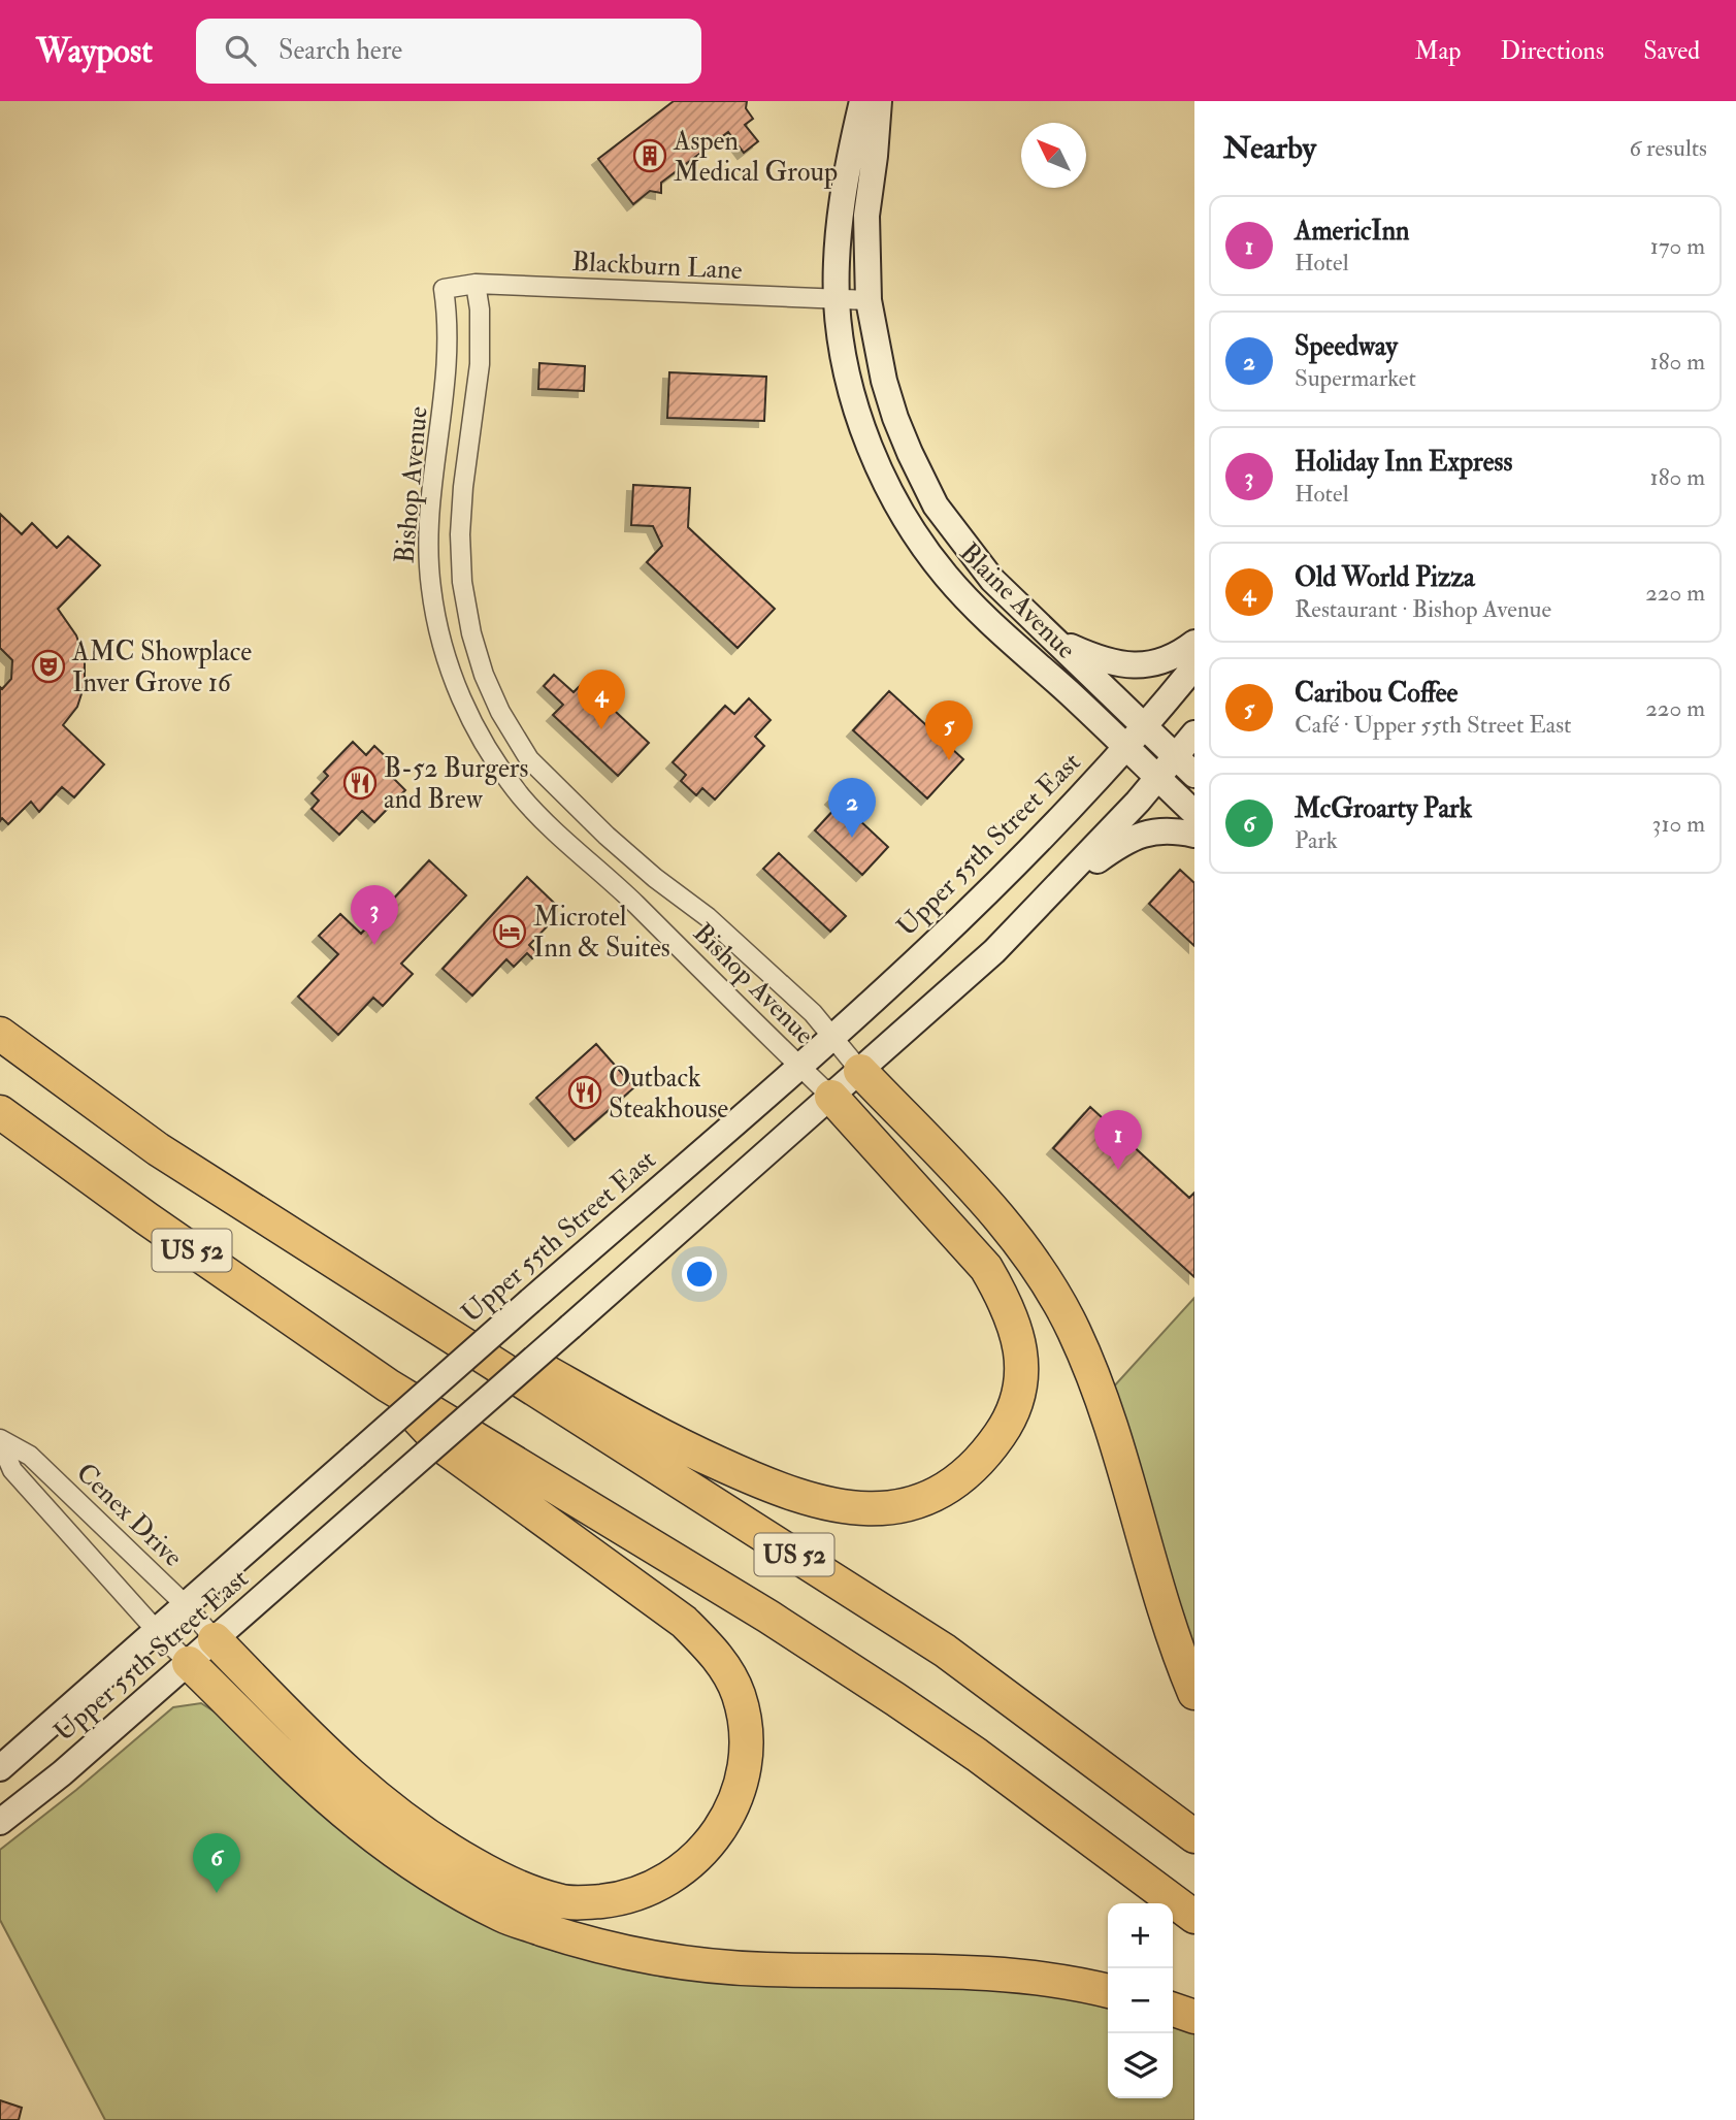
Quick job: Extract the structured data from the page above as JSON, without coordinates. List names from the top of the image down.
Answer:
{
  "streets": {
    "highway": ["US 52"],
    "street": [
      "Blackburn Lane",
      "Bishop Avenue",
      "Blaine Avenue",
      "Upper 55th Street East",
      "Cenex Drive"
    ]
  },
  "crossings": [
    ["Blackburn Lane", "Bishop Avenue"],
    ["Blackburn Lane", "Blaine Avenue"],
    ["Bishop Avenue", "Upper 55th Street East"],
    ["Blaine Avenue", "Upper 55th Street East"],
    ["Upper 55th Street East", "Cenex Drive"]
  ],
  "places": {
    "building": ["Aspen Medical Group"],
    "theatre": ["AMC Showplace Inver Grove 16"],
    "restaurant": ["B-52 Burgers and Brew", "Outback Steakhouse"],
    "hotel": ["Microtel Inn & Suites"]
  },
  "north": "top left",
  "page": {
    "header": "Waypost",
    "search": "Search here",
    "nav": ["Map", "Directions", "Saved"],
    "heading": ["Nearby", "6 results"],
    "list": [
      {
        "mark": "1",
        "name": "AmericInn",
        "note": "Hotel",
        "value": "170 m"
      },
      {
        "mark": "2",
        "name": "Speedway",
        "note": "Supermarket",
        "value": "180 m"
      },
      {
        "mark": "3",
        "name": "Holiday Inn Express",
        "note": "Hotel",
        "value": "180 m"
      },
      {
        "mark": "4",
        "name": "Old World Pizza",
        "note": "Restaurant · Bishop Avenue",
        "value": "220 m"
      },
      {
        "mark": "5",
        "name": "Caribou Coffee",
        "note": "Café · Upper 55th Street East",
        "value": "220 m"
      },
      {
        "mark": "6",
        "name": "McGroarty Park",
        "note": "Park",
        "value": "310 m"
      }
    ],
    "pins": [
      "4",
      "5",
      "2",
      "3",
      "1",
      "6"
    ],
    "map_buttons": ["+", "−"]
  }
}
